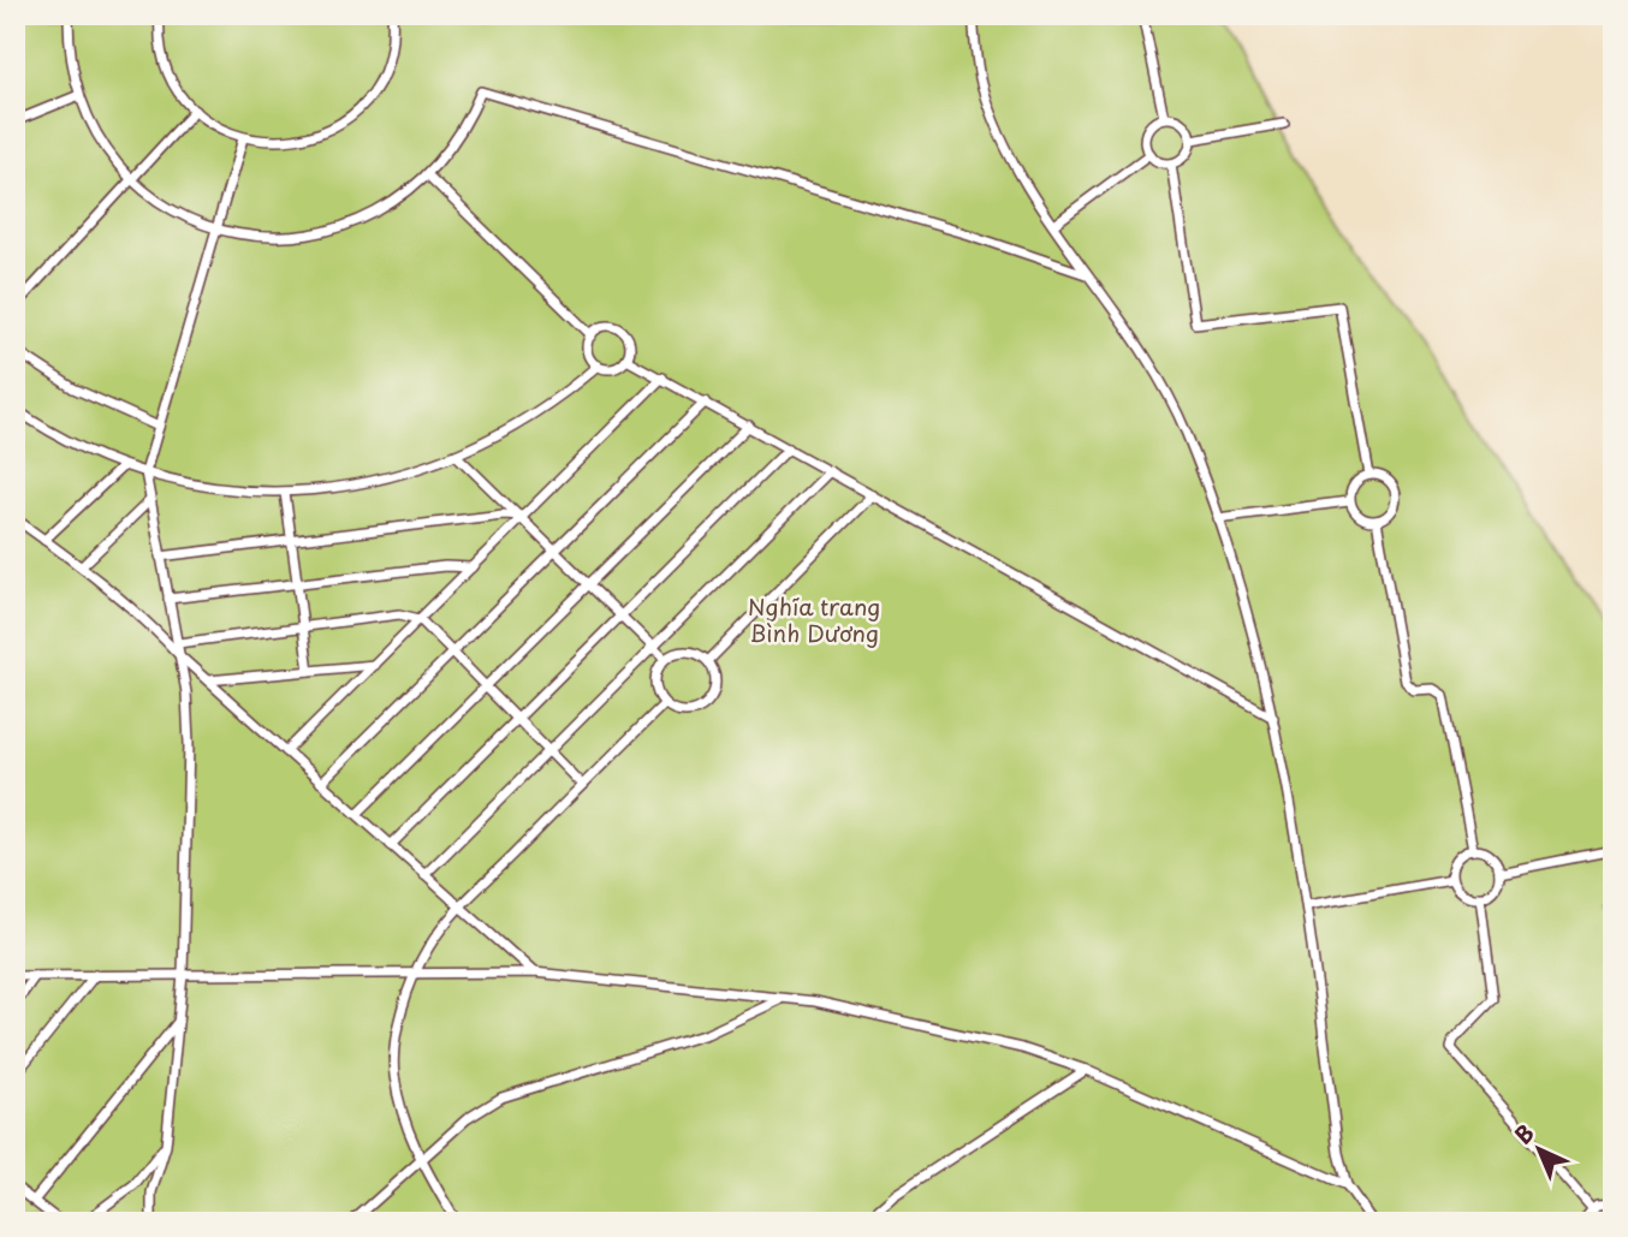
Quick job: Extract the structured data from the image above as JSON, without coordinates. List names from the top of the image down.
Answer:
{
  "parks": ["Nghĩa trang Bình Dương"],
  "north": "top left"
}
